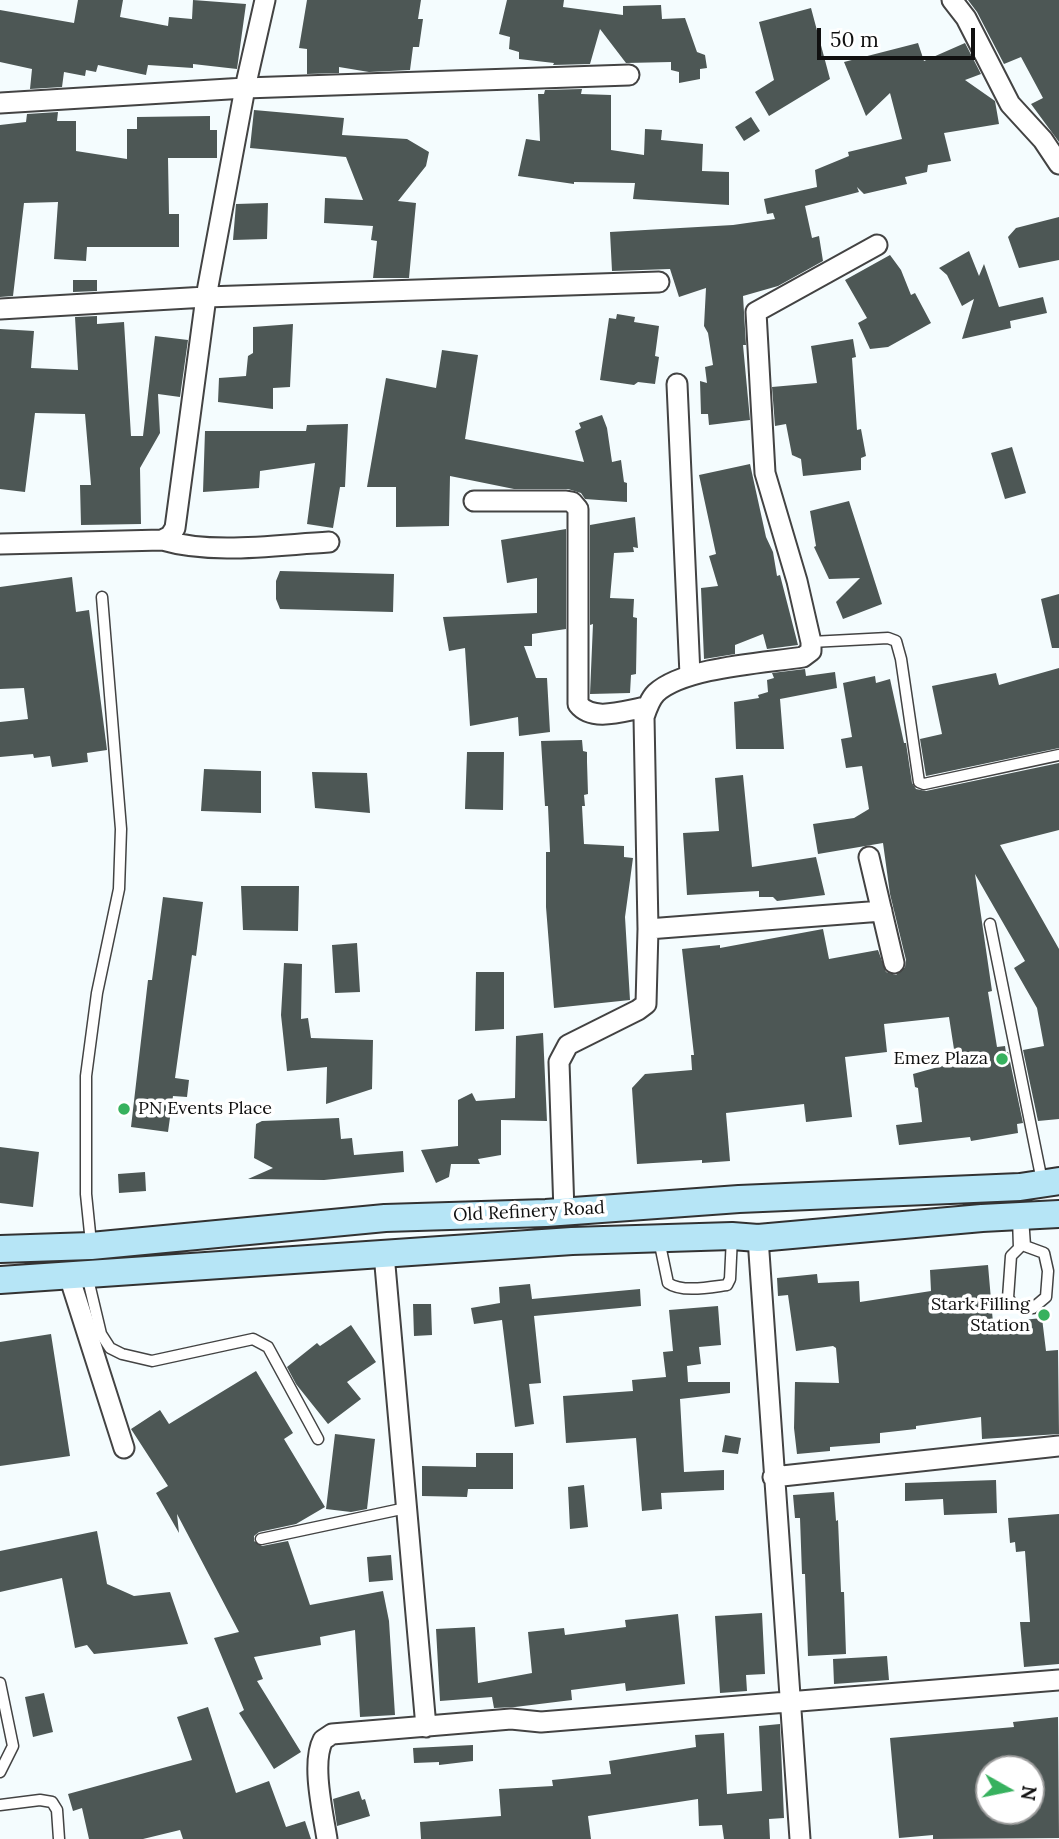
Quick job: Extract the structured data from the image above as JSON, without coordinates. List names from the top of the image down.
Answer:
{
  "streets": {
    "main road": ["Old Refinery Road"]
  },
  "places": ["Emez Plaza", "PN Events Place", "Stark Filling Station"],
  "scale_bar": "50 m",
  "north": "right"
}
